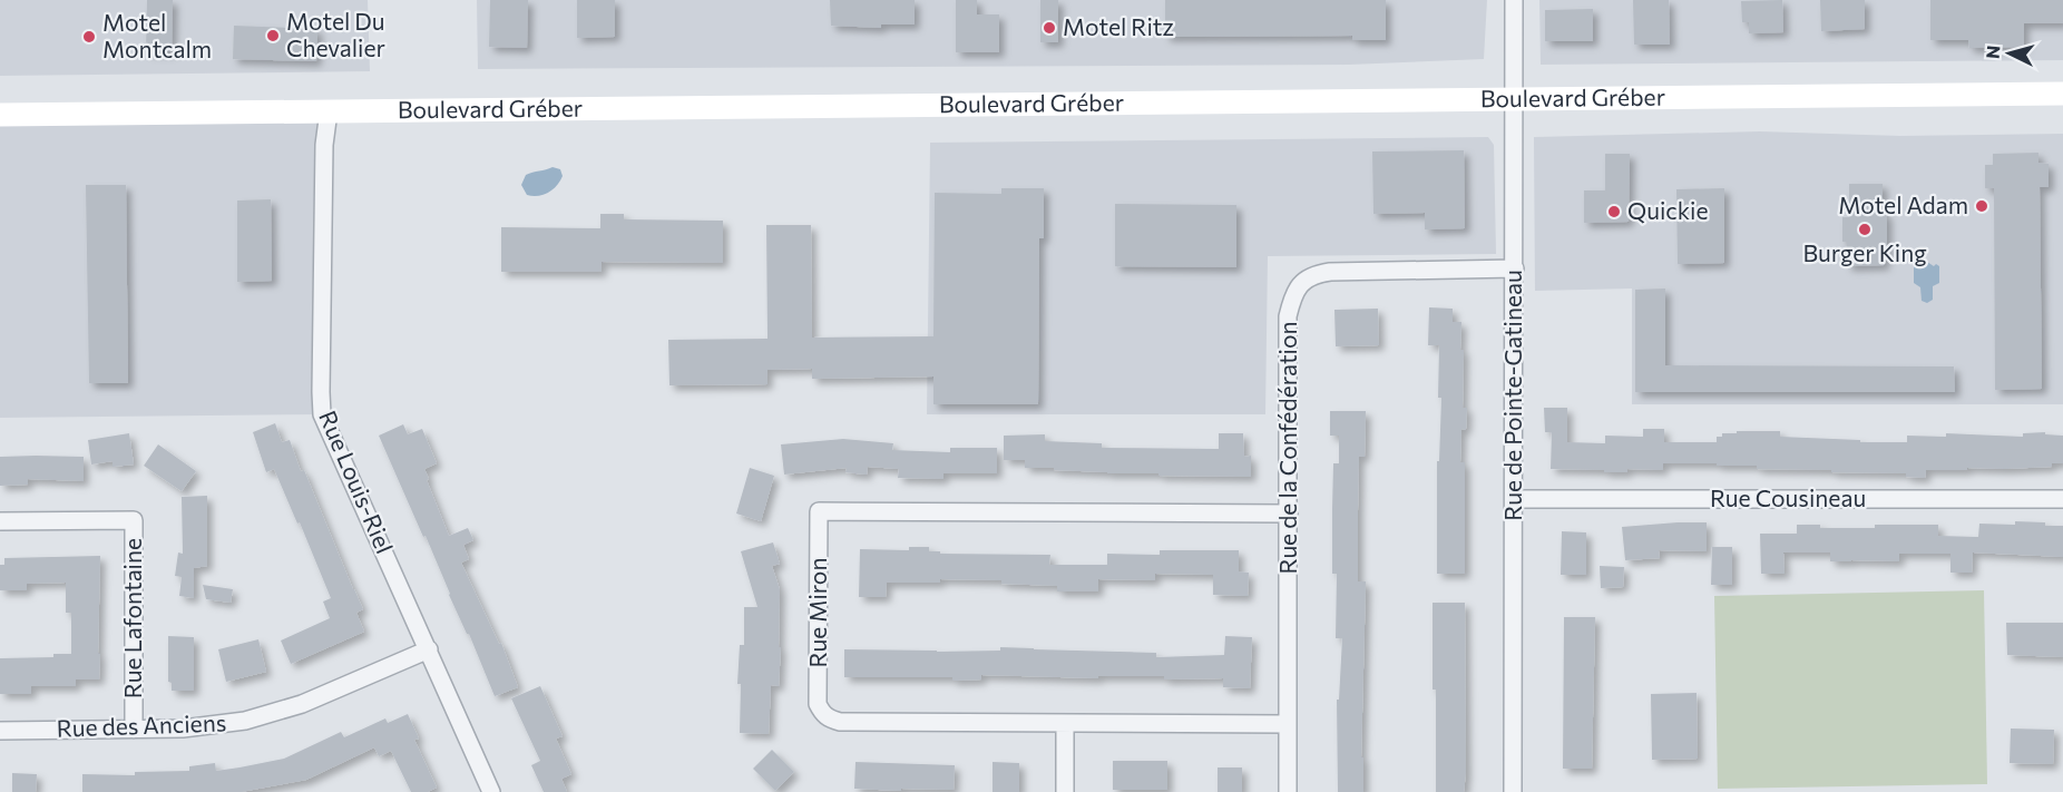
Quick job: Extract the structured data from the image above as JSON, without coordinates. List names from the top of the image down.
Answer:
{
  "streets": {
    "main road": ["Boulevard Gréber"],
    "street": [
      "Rue de Pointe-Gatineau",
      "Rue de la Confédération",
      "Rue Louis-Riel",
      "Rue Cousineau",
      "Rue Miron",
      "Rue Lafontaine",
      "Rue des Anciens"
    ]
  },
  "crossings": [
    ["Boulevard Gréber", "Rue de Pointe-Gatineau"],
    ["Boulevard Gréber", "Rue Louis-Riel"],
    ["Rue de Pointe-Gatineau", "Rue de la Confédération"],
    ["Rue de Pointe-Gatineau", "Rue Cousineau"],
    ["Rue de la Confédération", "Rue Miron"],
    ["Rue Louis-Riel", "Rue des Anciens"],
    ["Rue Lafontaine", "Rue des Anciens"]
  ],
  "places": [
    "Motel Ritz",
    "Motel Du Chevalier",
    "Motel Montcalm",
    "Motel Adam",
    "Quickie",
    "Burger King"
  ],
  "north": "left"
}
